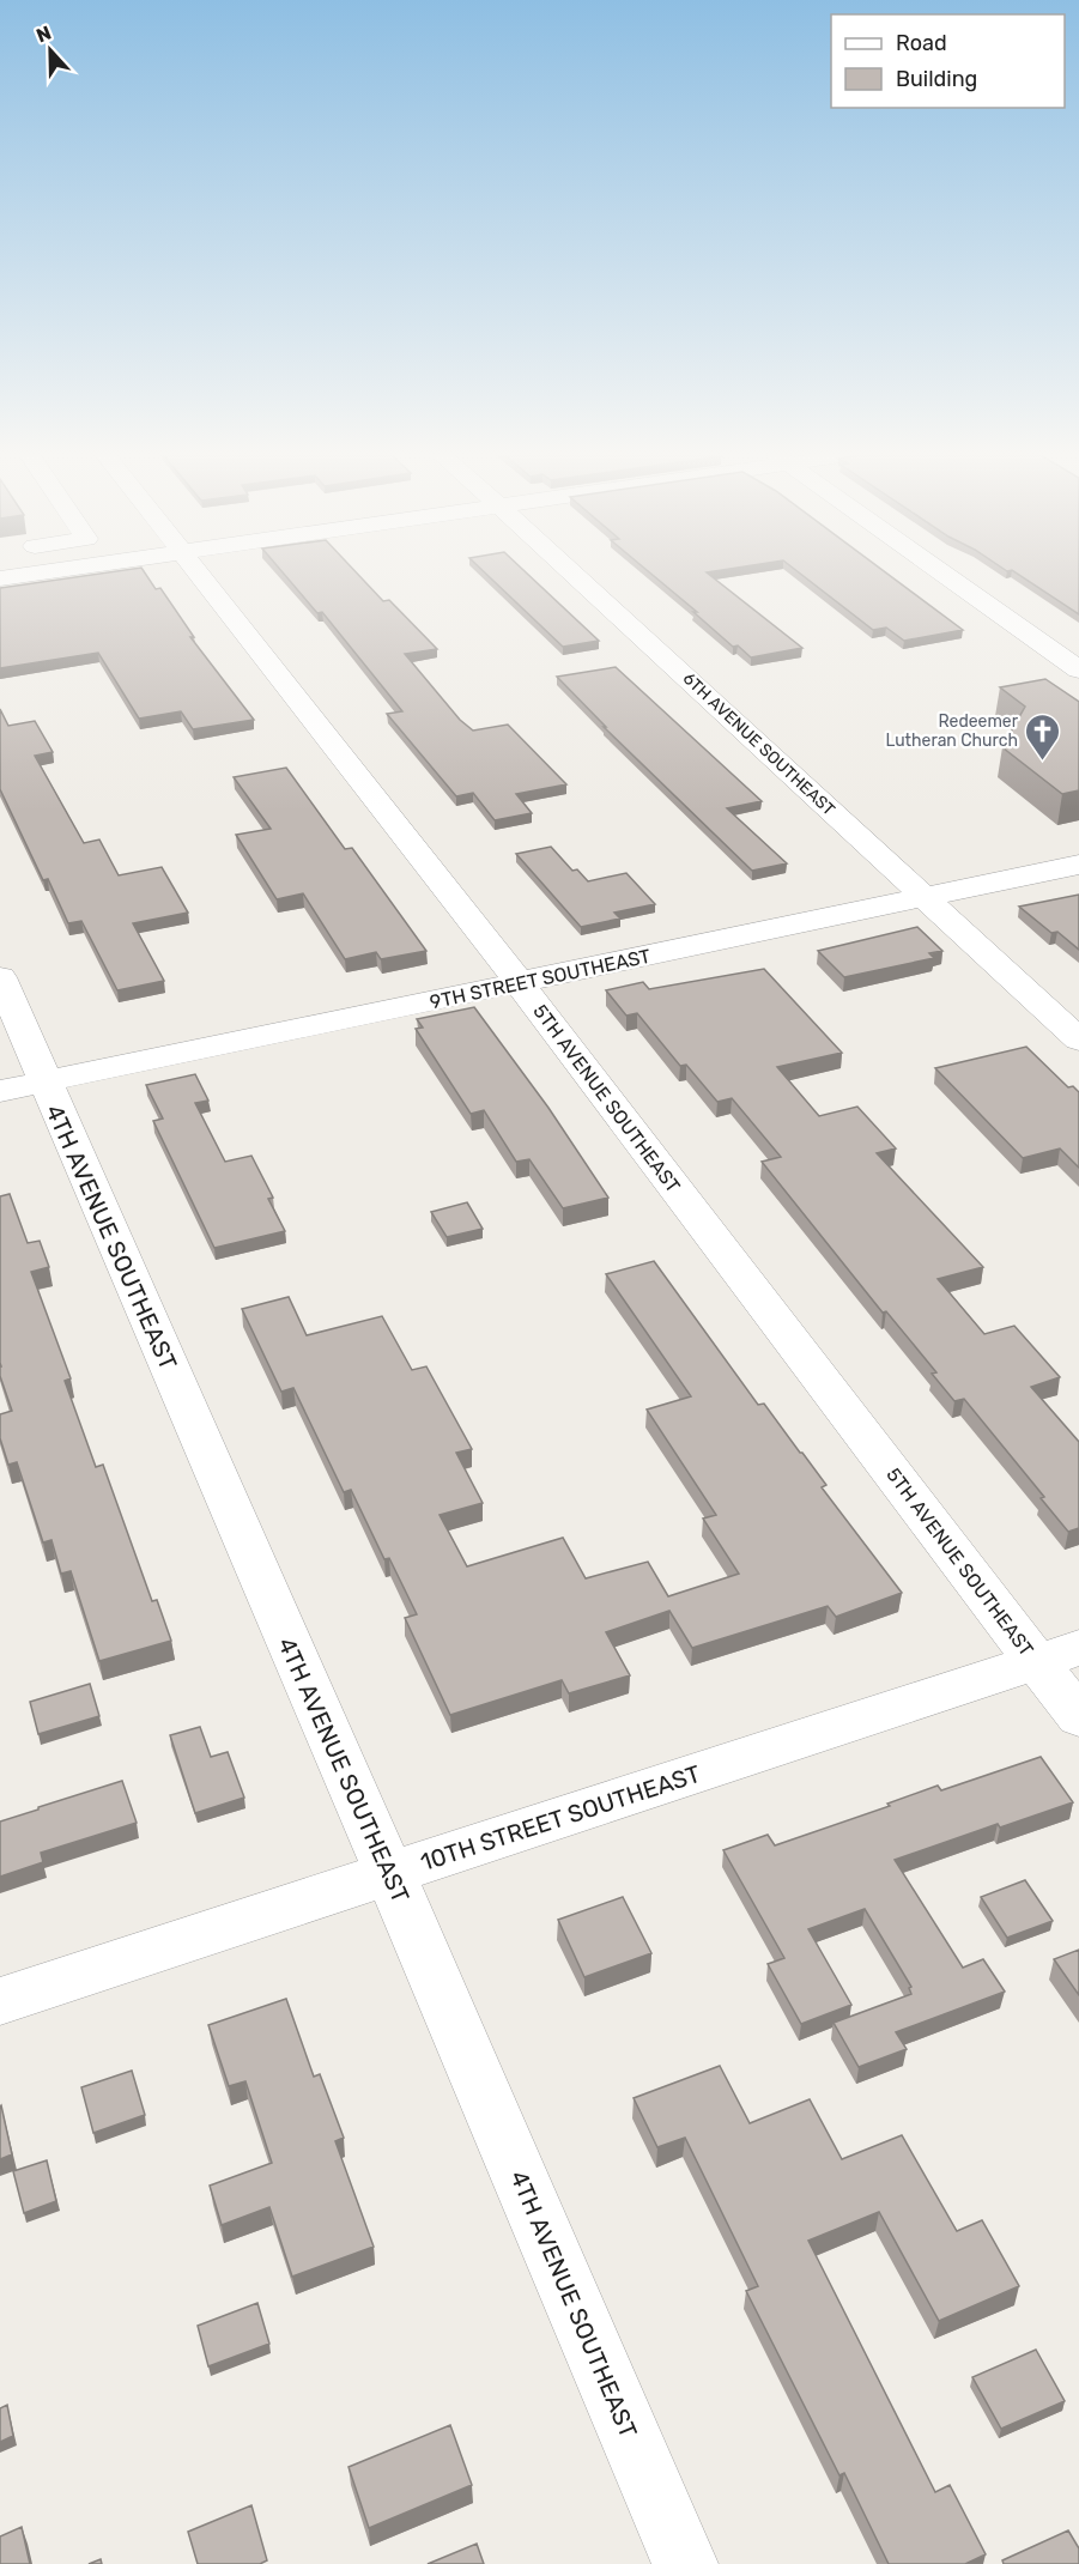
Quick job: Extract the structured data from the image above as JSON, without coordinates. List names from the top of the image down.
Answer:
{
  "streets": {
    "street": [
      "6TH AVENUE SOUTHEAST",
      "9TH STREET SOUTHEAST",
      "5TH AVENUE SOUTHEAST",
      "4TH AVENUE SOUTHEAST",
      "10TH STREET SOUTHEAST"
    ]
  },
  "crossings": [
    ["6TH AVENUE SOUTHEAST", "9TH STREET SOUTHEAST"],
    ["9TH STREET SOUTHEAST", "5TH AVENUE SOUTHEAST"],
    ["9TH STREET SOUTHEAST", "4TH AVENUE SOUTHEAST"],
    ["5TH AVENUE SOUTHEAST", "10TH STREET SOUTHEAST"],
    ["4TH AVENUE SOUTHEAST", "10TH STREET SOUTHEAST"]
  ],
  "places": {
    "church": ["Redeemer Lutheran Church"]
  },
  "legend": ["Road", "Building"],
  "north": "top"
}
